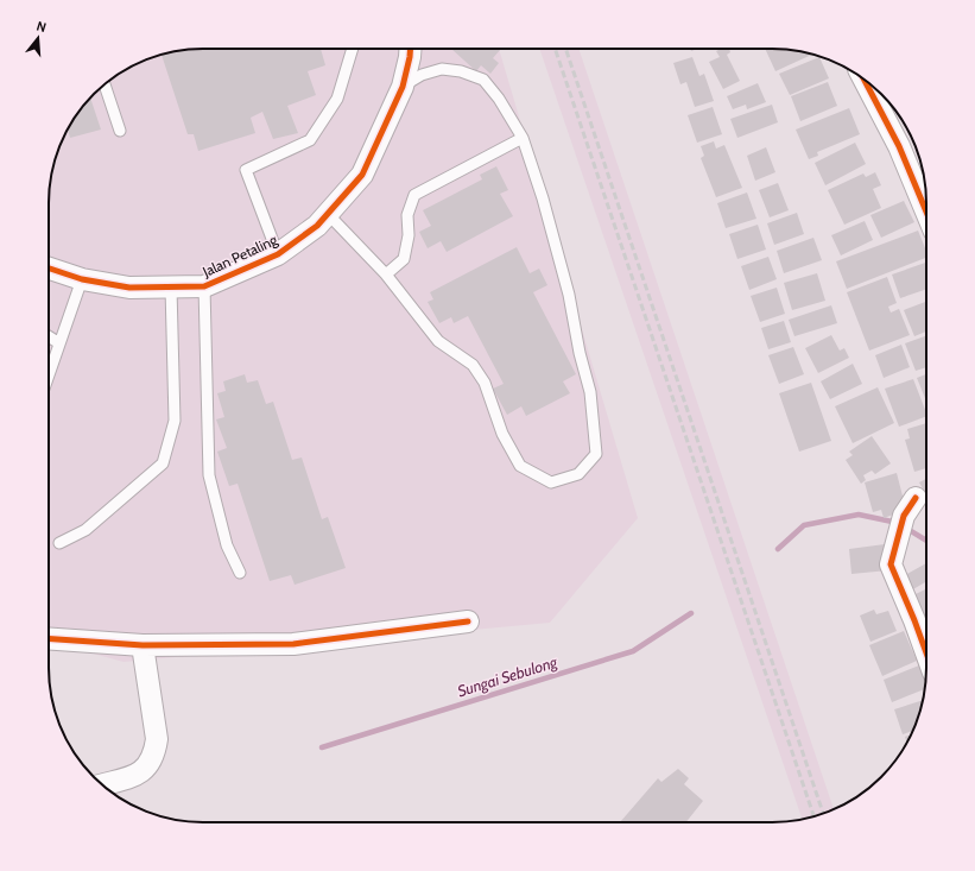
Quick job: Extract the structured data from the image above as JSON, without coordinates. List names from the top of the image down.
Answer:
{
  "streets": {
    "street": ["Jalan Petaling"]
  },
  "water": ["Sungai Sebulong"],
  "north": "top"
}
